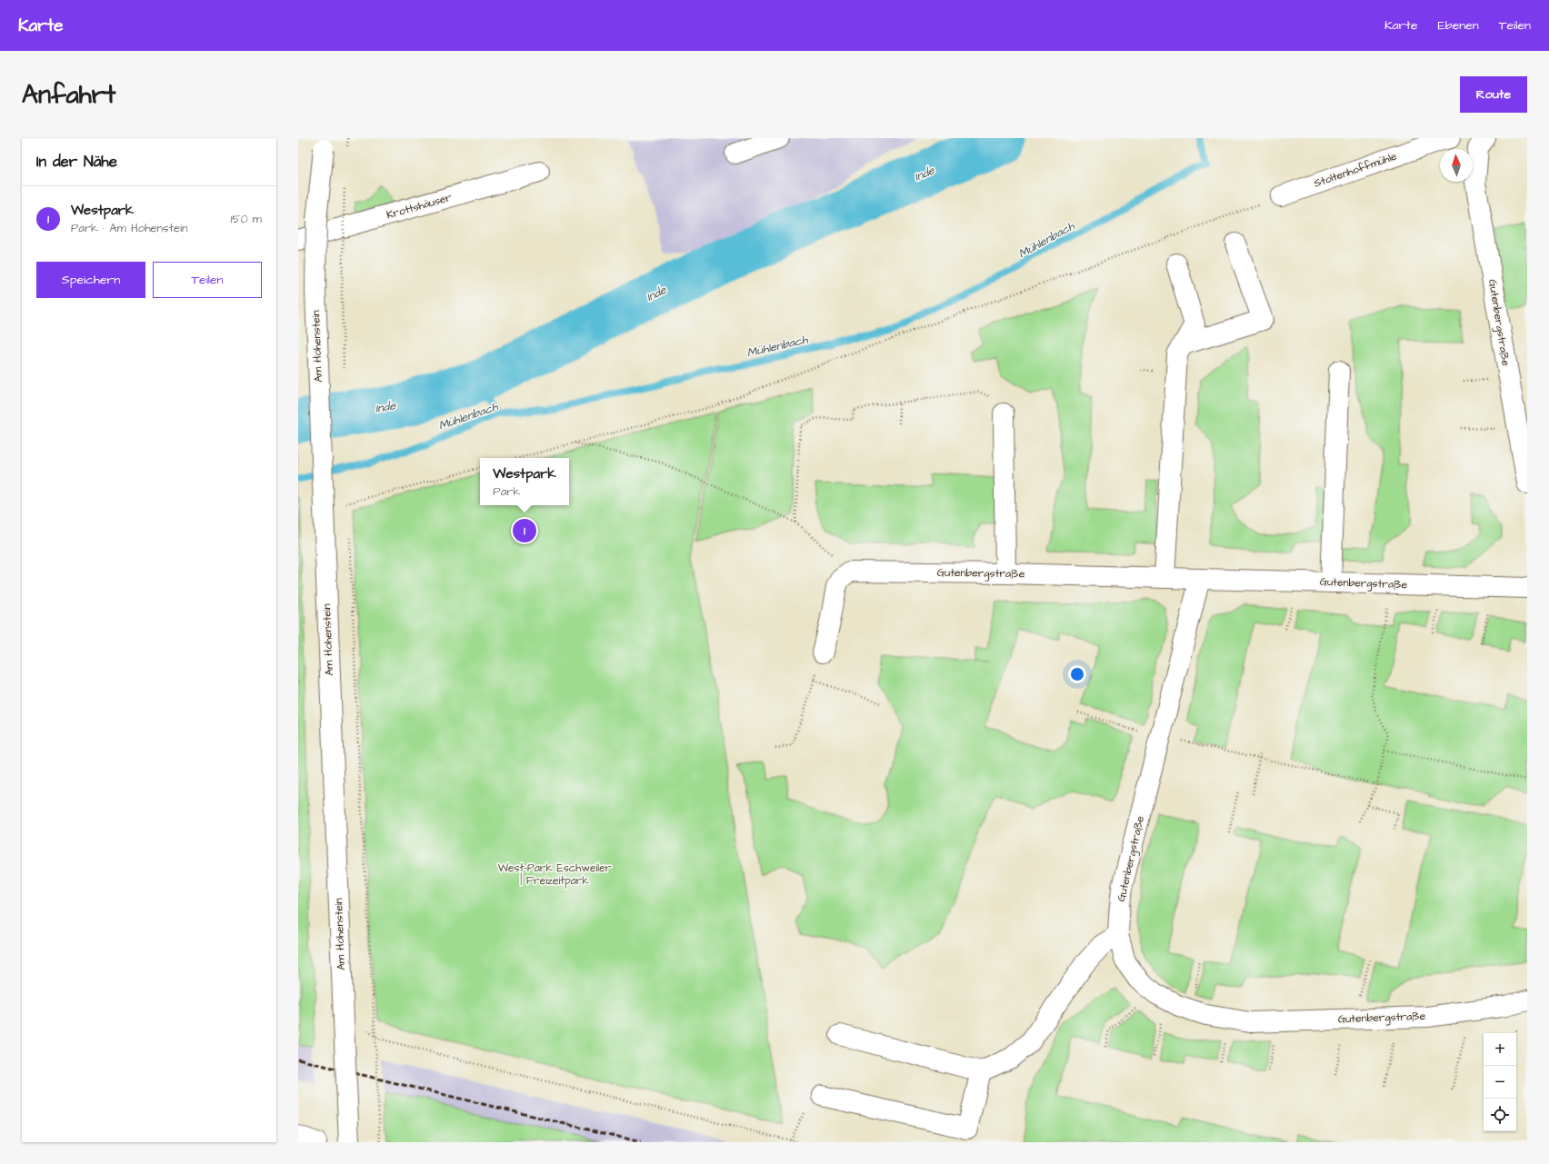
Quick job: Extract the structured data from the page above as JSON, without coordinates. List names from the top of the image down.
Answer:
{
  "streets": {
    "street": [
      "Stoltenhoffmühle",
      "Krottshäuser",
      "Gutenbergstraße",
      "Am Hohenstein"
    ]
  },
  "water": ["Inde", "Mühlenbach"],
  "parks": ["West-Park Eschweiler | Freizeitpark"],
  "north": "top",
  "page": {
    "header": "Karte",
    "nav": ["Karte", "Ebenen", "Teilen"],
    "buttons": [
      "Route",
      ["Speichern", "Teilen"]
    ],
    "title": "Anfahrt",
    "heading": "In der Nähe",
    "list": [
      {
        "mark": "1",
        "name": "Westpark",
        "note": "Park · Am Hohenstein",
        "value": "150 m"
      }
    ],
    "popup": ["Westpark", "Park"],
    "pins": "1",
    "map_buttons": ["+", "−"]
  }
}
